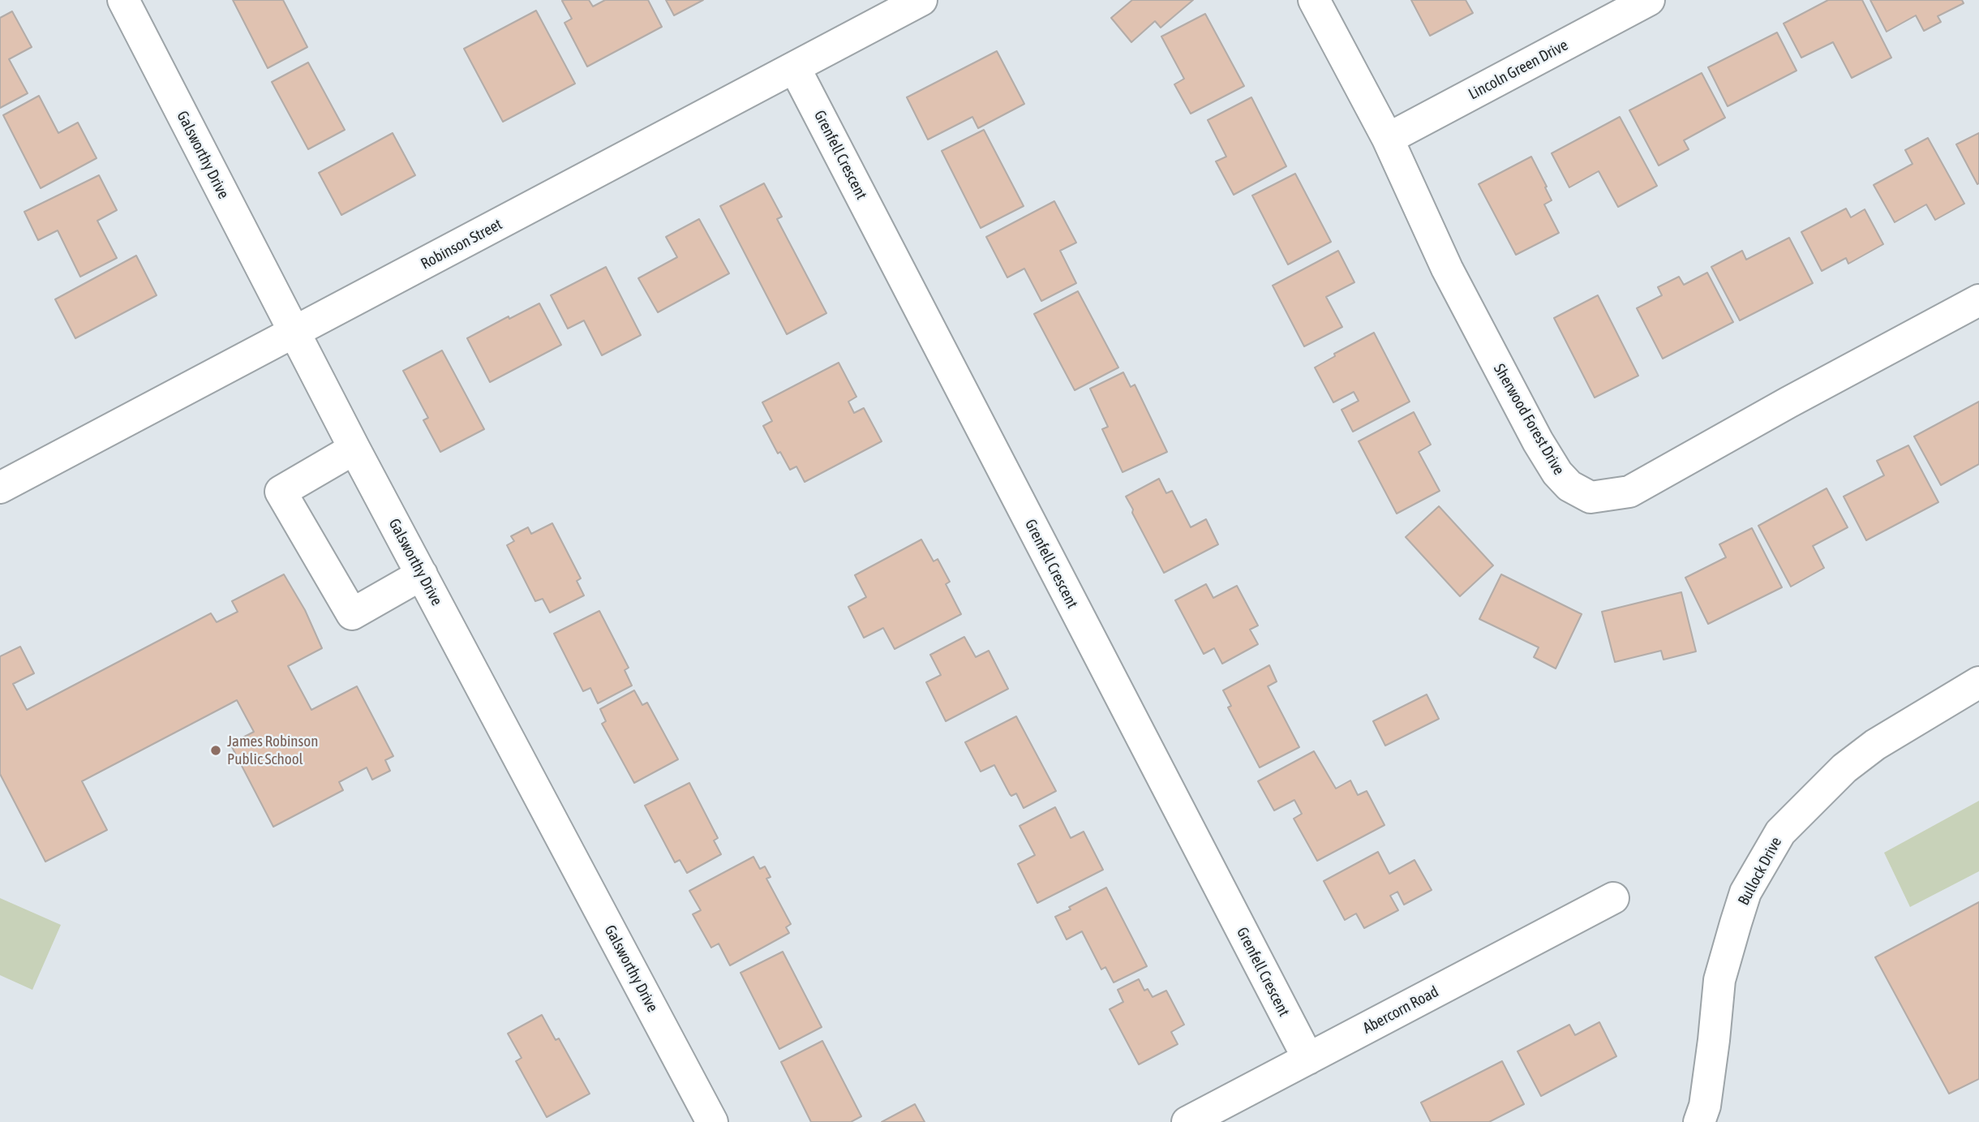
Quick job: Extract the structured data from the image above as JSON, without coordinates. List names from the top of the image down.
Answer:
{
  "streets": {
    "street": [
      "Lincoln Green Drive",
      "Galsworthy Drive",
      "Grenfell Crescent",
      "Robinson Street",
      "Sherwood Forest Drive",
      "Bullock Drive",
      "Abercorn Road"
    ]
  },
  "crossings": [
    ["Lincoln Green Drive", "Sherwood Forest Drive"],
    ["Galsworthy Drive", "Robinson Street"],
    ["Grenfell Crescent", "Robinson Street"],
    ["Grenfell Crescent", "Abercorn Road"]
  ],
  "places": ["James Robinson Public School"]
}
